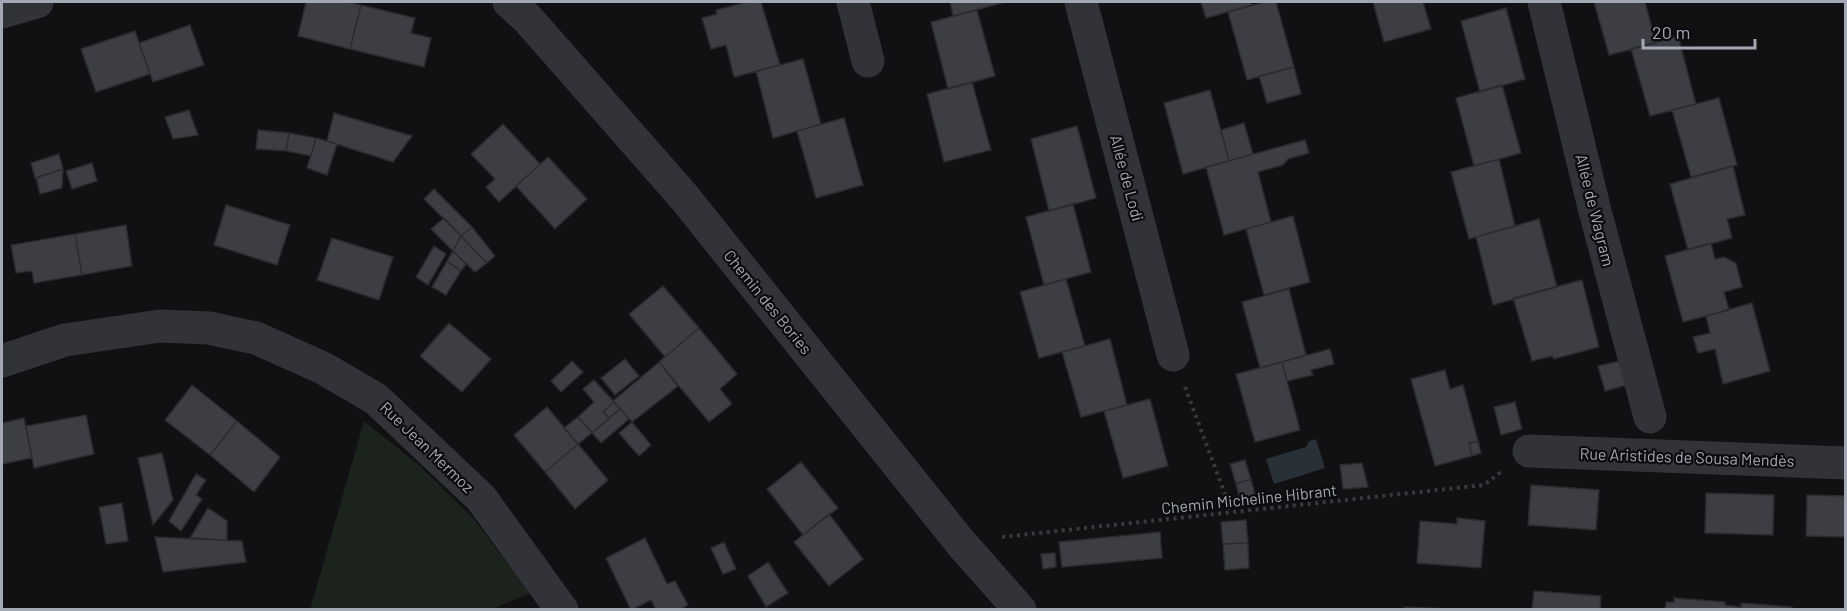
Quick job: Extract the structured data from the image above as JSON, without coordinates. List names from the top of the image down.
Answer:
{
  "streets": {
    "street": [
      "Allée de Lodi",
      "Allée de Wagram",
      "Chemin des Bories",
      "Rue Jean Mermoz",
      "Rue Aristides de Sousa Mendès"
    ],
    "path": ["Chemin Micheline Hibrant"]
  },
  "crossings": [
    ["Chemin des Bories", "Chemin Micheline Hibrant"],
    ["Rue Aristides de Sousa Mendès", "Chemin Micheline Hibrant"]
  ],
  "scale_bar": "20 m"
}
